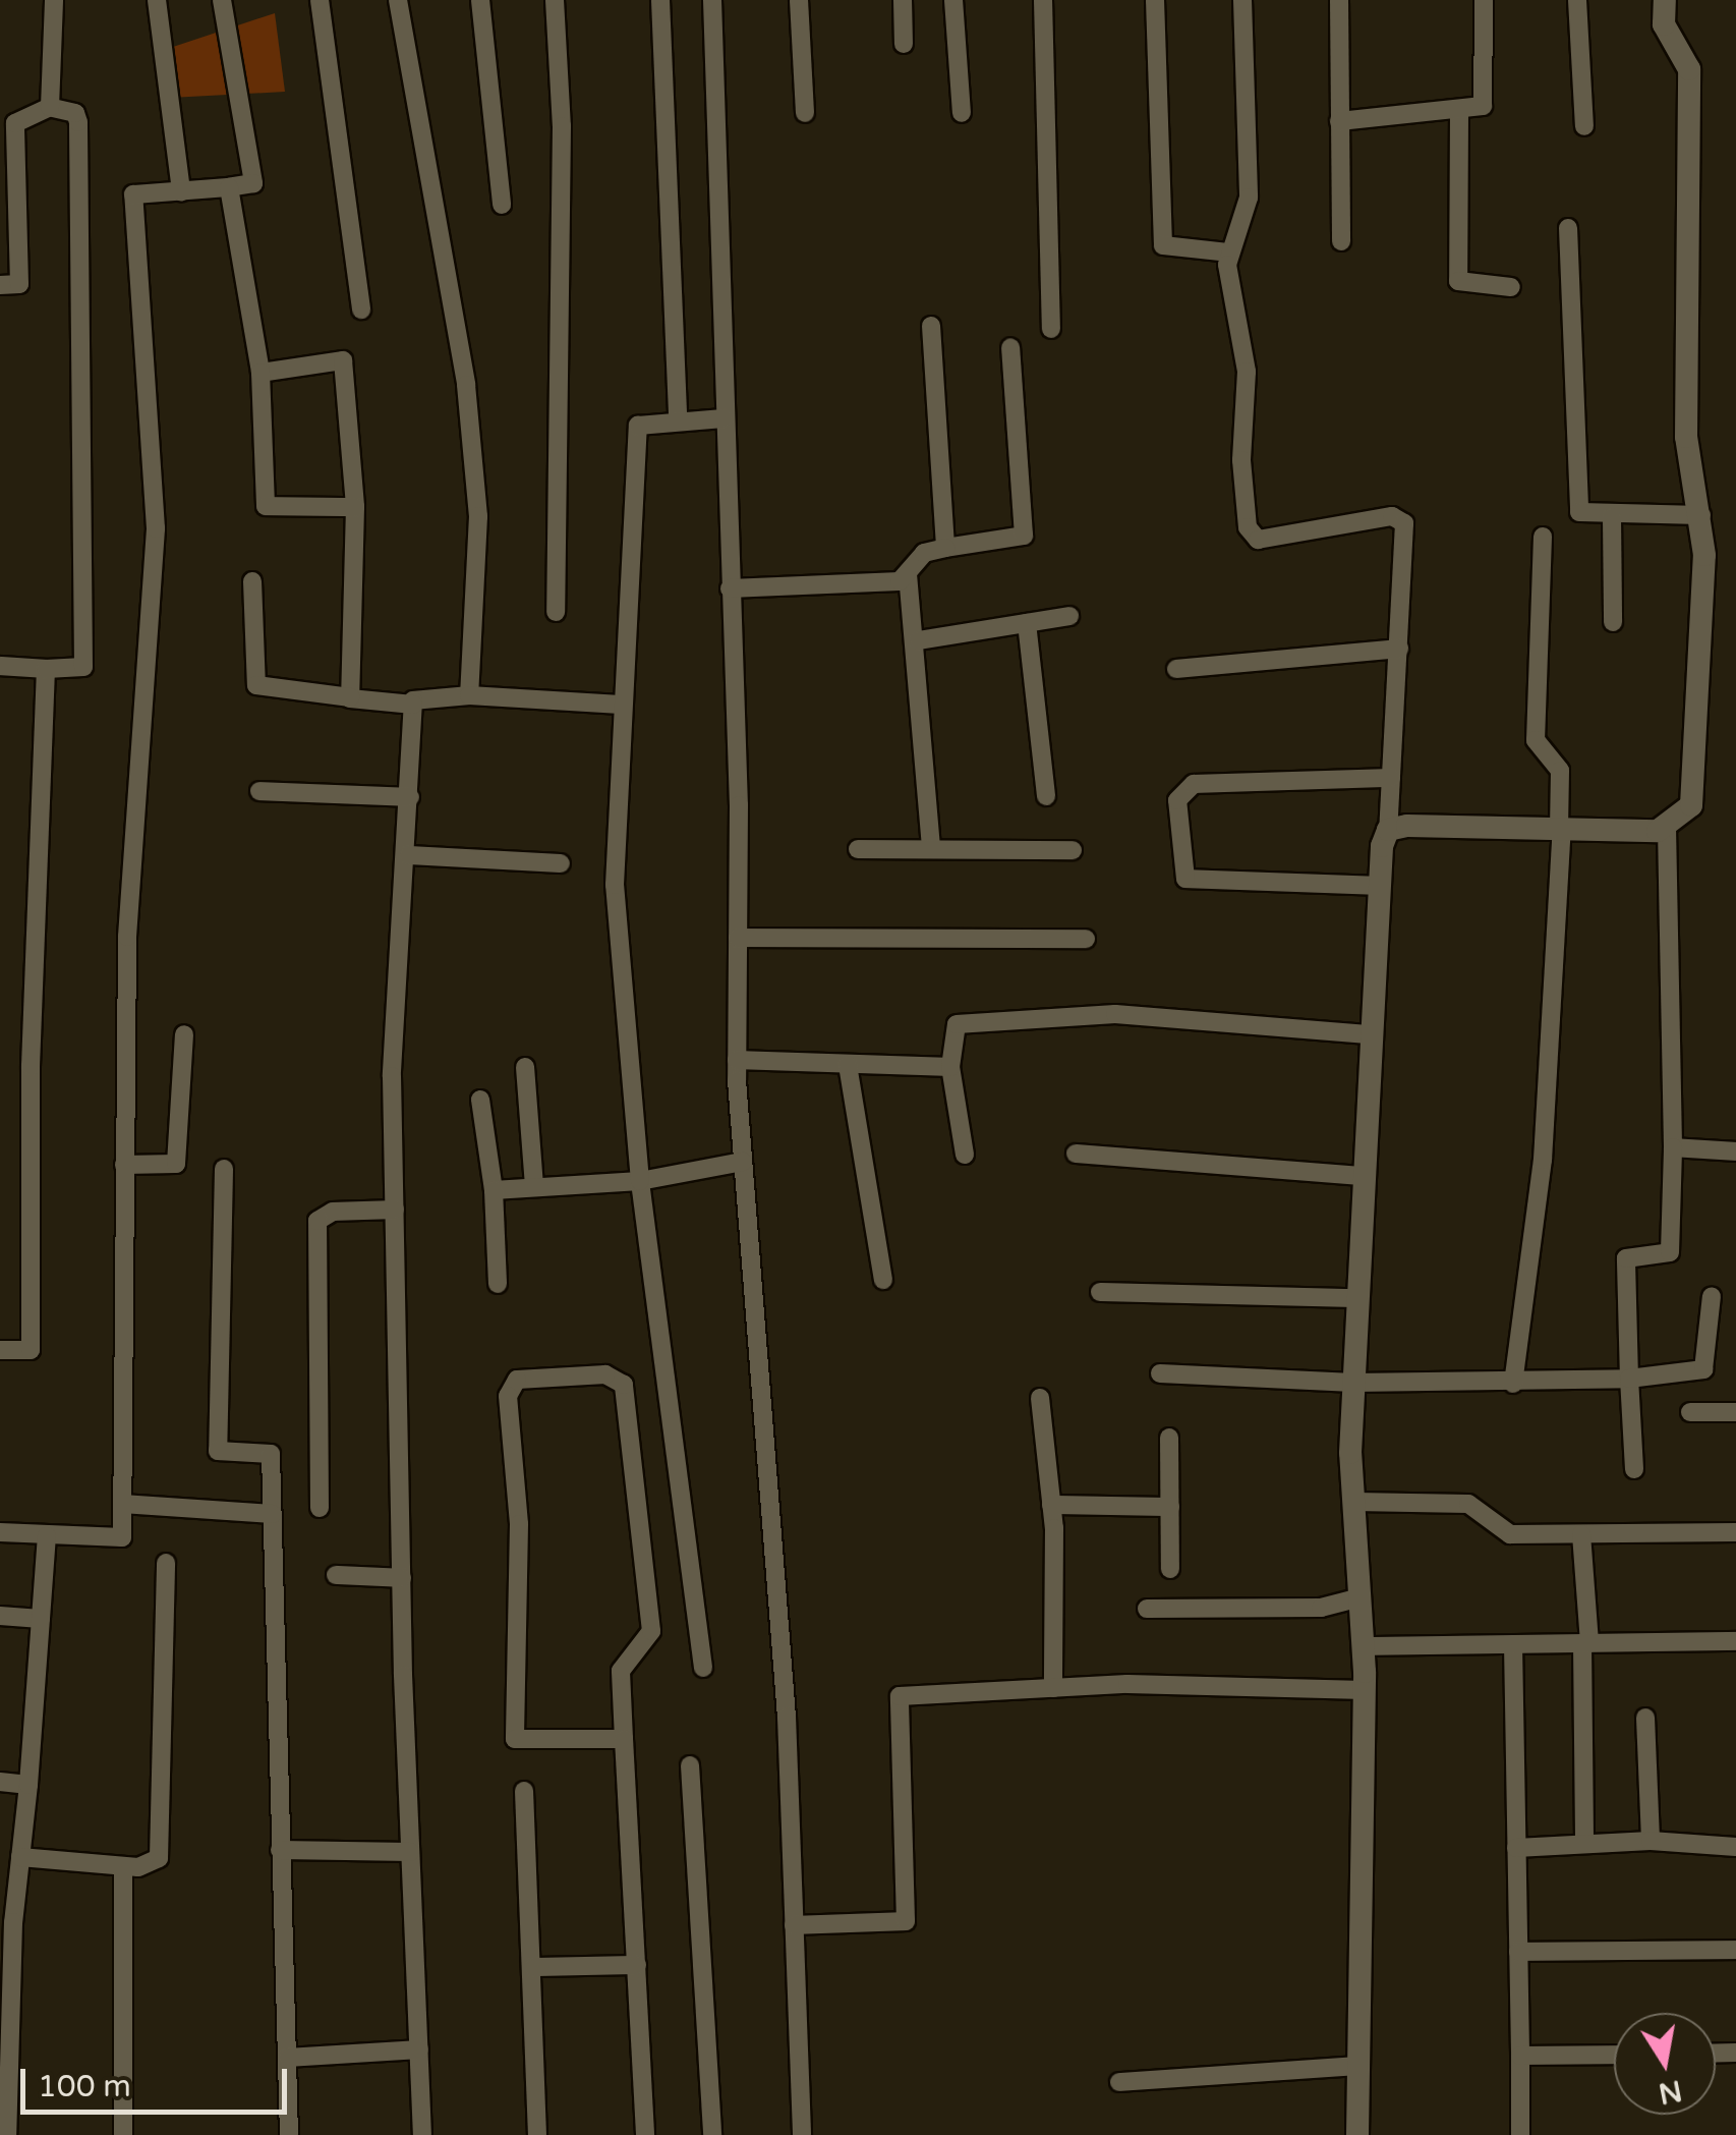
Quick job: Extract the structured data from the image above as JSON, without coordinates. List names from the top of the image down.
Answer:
{
  "scale_bar": "100 m",
  "north": "bottom"
}
